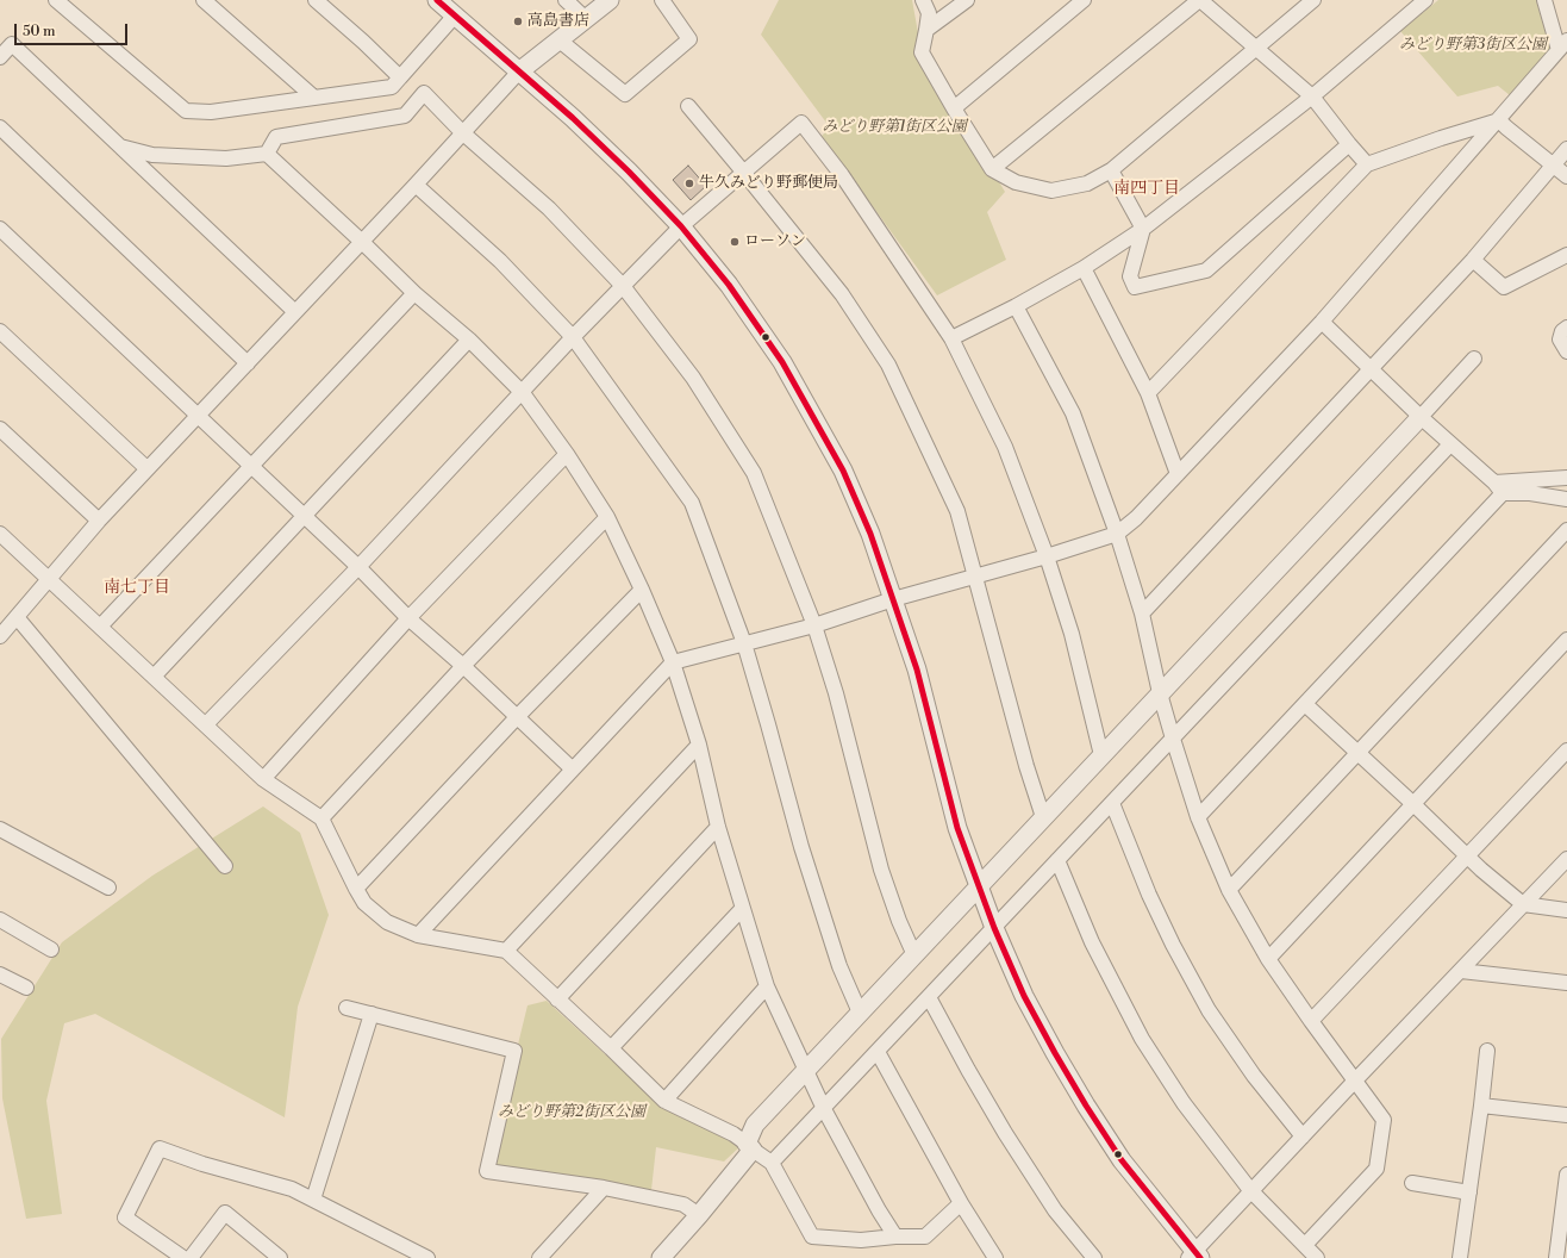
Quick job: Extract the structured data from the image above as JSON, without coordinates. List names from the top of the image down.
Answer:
{
  "districts": ["南四丁目", "南七丁目"],
  "parks": ["みどり野第3街区公園", "みどり野第1街区公園", "みどり野第2街区公園"],
  "places": ["高島書店", "牛久みどり野郵便局", "ローソン"],
  "scale_bar": "50 m"
}
